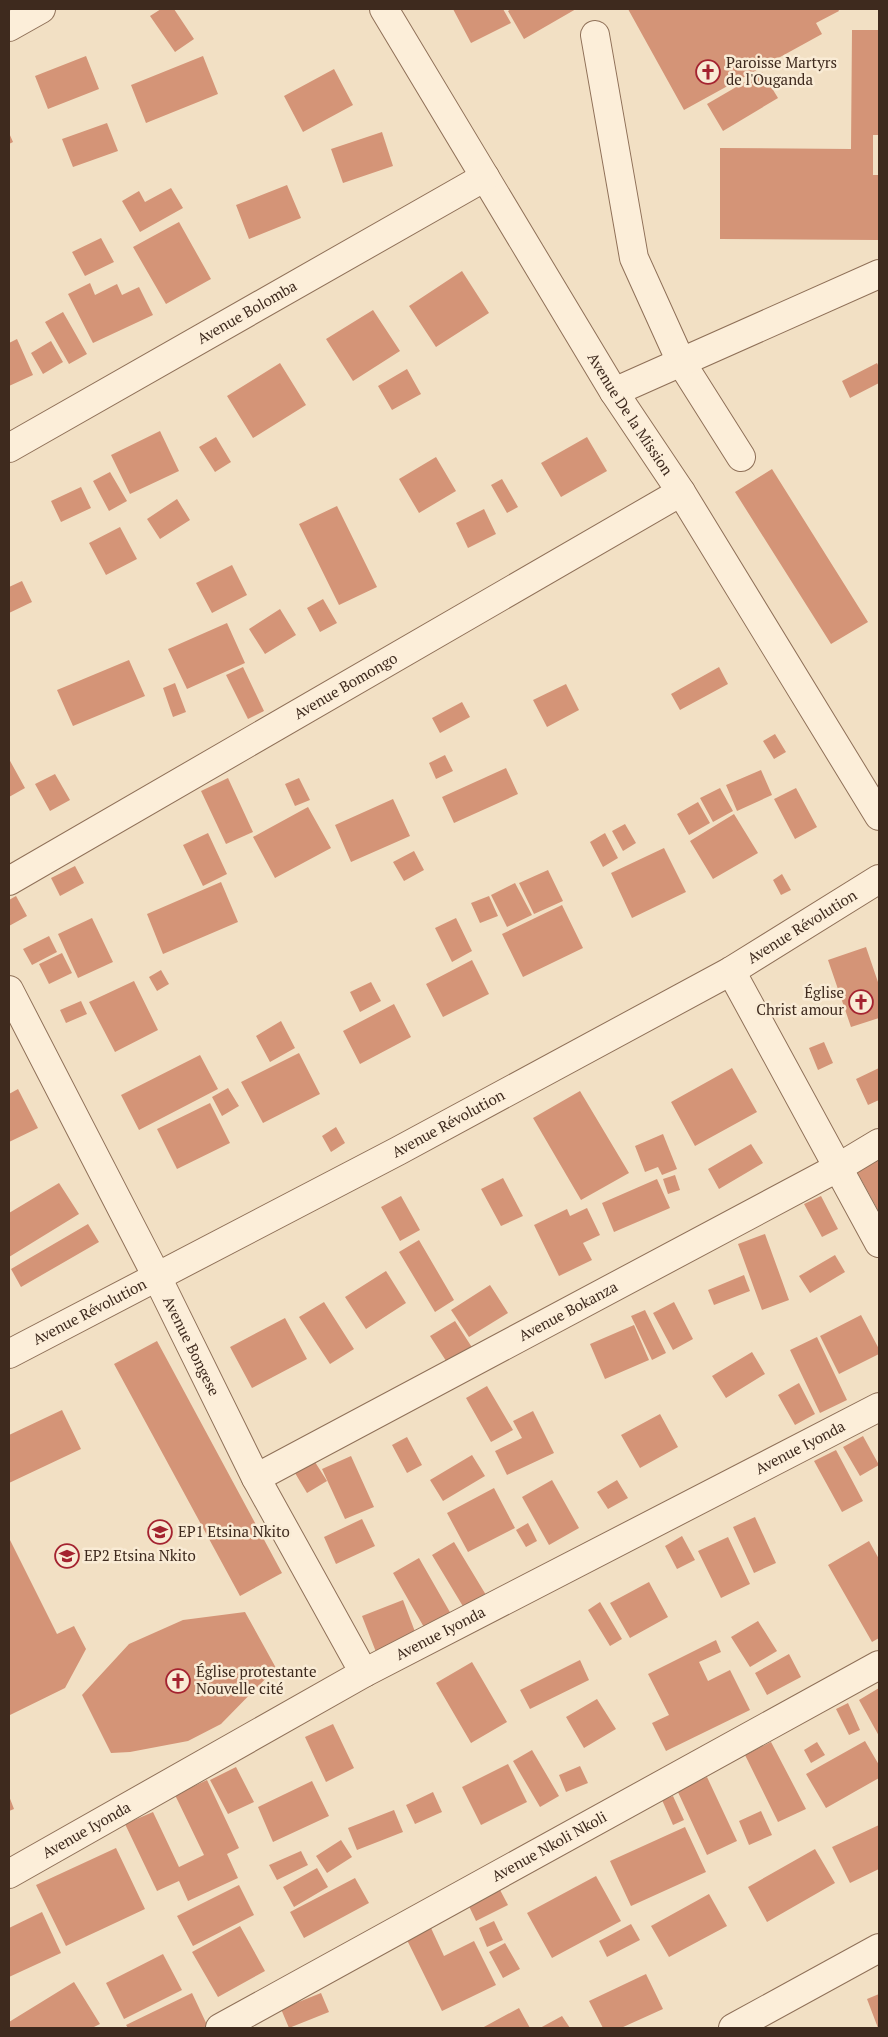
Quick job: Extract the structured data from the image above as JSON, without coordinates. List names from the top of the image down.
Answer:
{
  "streets": {
    "street": [
      "Avenue Bolomba",
      "Avenue De la Mission",
      "Avenue Bomongo",
      "Avenue Révolution",
      "Avenue Bokanza",
      "Avenue Bongese",
      "Avenue Iyonda",
      "Avenue Nkoli Nkoli"
    ]
  },
  "crossings": [
    ["Avenue Bolomba", "Avenue De la Mission"],
    ["Avenue De la Mission", "Avenue Bomongo"],
    ["Avenue Révolution", "Avenue Bongese"],
    ["Avenue Bokanza", "Avenue Bongese"],
    ["Avenue Bongese", "Avenue Iyonda"]
  ],
  "places": {
    "church": ["Paroisse Martyrs de l'Ouganda", "Église Christ amour", "Église protestante Nouvelle cité"],
    "school or university": ["EP1 Etsina Nkito", "EP2 Etsina Nkito"]
  }
}
